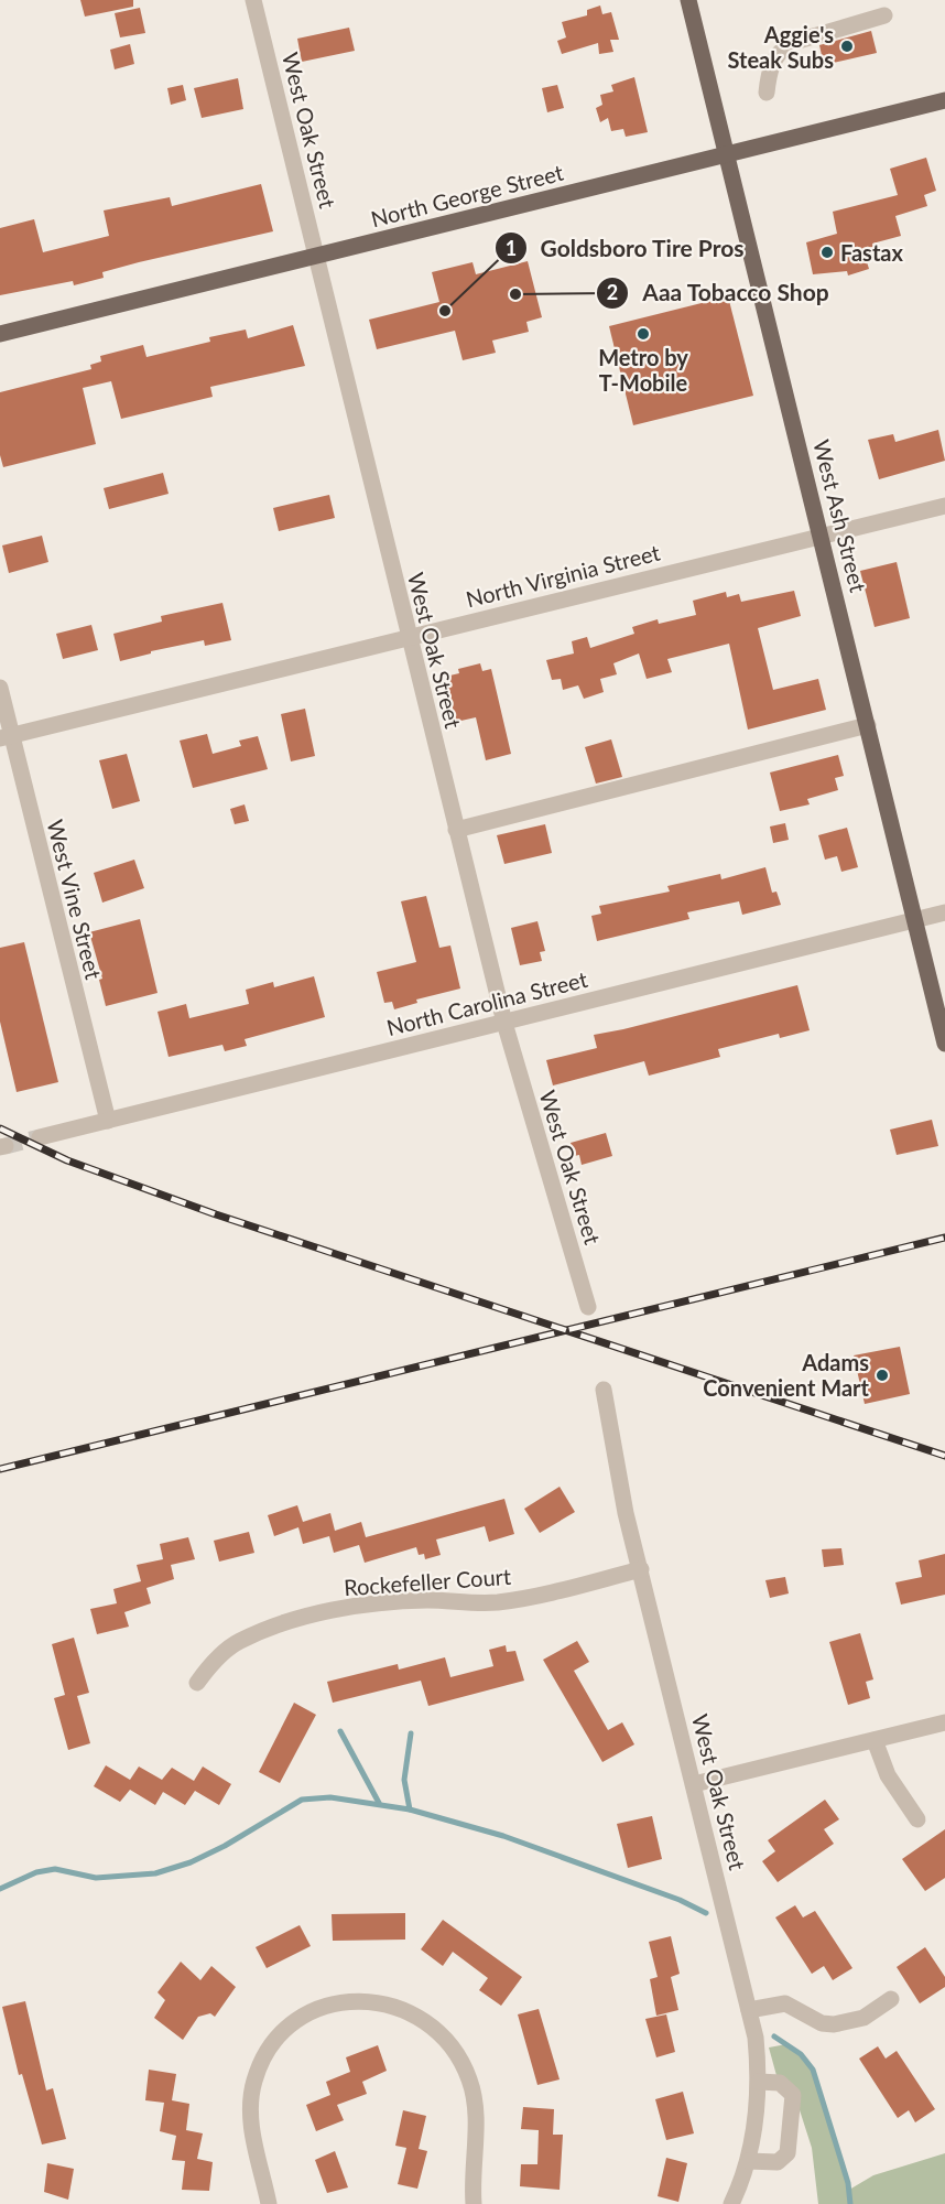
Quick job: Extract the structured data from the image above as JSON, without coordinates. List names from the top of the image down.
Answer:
{
  "streets": {
    "main road": ["North George Street", "West Ash Street"],
    "street": [
      "West Oak Street",
      "North Virginia Street",
      "West Vine Street",
      "North Carolina Street",
      "Rockefeller Court"
    ]
  },
  "crossings": [
    ["West Oak Street", "North George Street"],
    ["West Oak Street", "North Virginia Street"],
    ["West Oak Street", "North Carolina Street"],
    ["West Oak Street", "Rockefeller Court"],
    ["North George Street", "West Ash Street"],
    ["West Ash Street", "North Virginia Street"],
    ["West Ash Street", "North Carolina Street"],
    ["North Virginia Street", "West Vine Street"],
    ["West Vine Street", "North Carolina Street"]
  ],
  "places": [
    "Aggie's Steak Subs",
    "Fastax",
    "Aaa Tobacco Shop",
    "Goldsboro Tire Pros",
    "Metro by T-Mobile",
    "Adams Convenient Mart"
  ]
}
